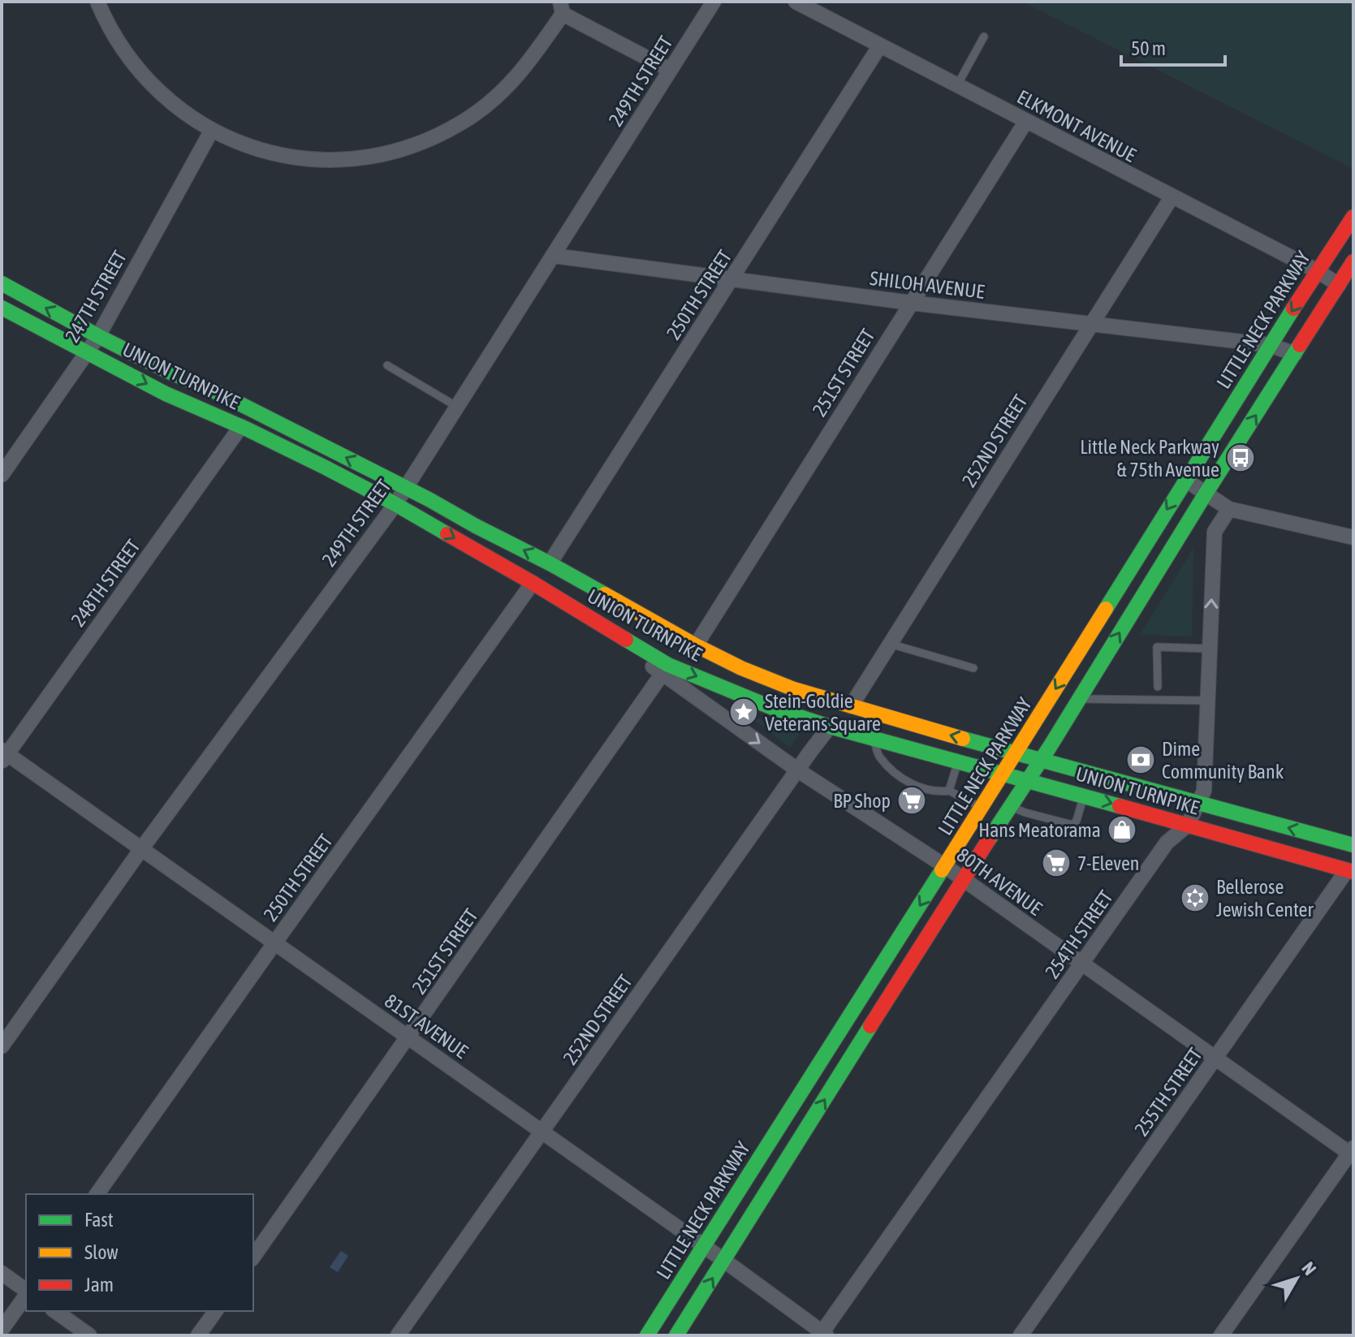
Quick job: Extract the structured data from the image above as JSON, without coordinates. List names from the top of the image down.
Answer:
{
  "streets": {
    "main road": ["LITTLE NECK PARKWAY", "UNION TURNPIKE"],
    "street": [
      "249TH STREET",
      "ELKMONT AVENUE",
      "SHILOH AVENUE",
      "250TH STREET",
      "247TH STREET",
      "251ST STREET",
      "252ND STREET",
      "248TH STREET",
      "80TH AVENUE",
      "254TH STREET",
      "81ST AVENUE",
      "255TH STREET"
    ]
  },
  "crossings": [
    ["249TH STREET", "SHILOH AVENUE"],
    ["249TH STREET", "UNION TURNPIKE"],
    ["249TH STREET", "81ST AVENUE"],
    ["ELKMONT AVENUE", "250TH STREET"],
    ["ELKMONT AVENUE", "LITTLE NECK PARKWAY"],
    ["ELKMONT AVENUE", "251ST STREET"],
    ["ELKMONT AVENUE", "252ND STREET"],
    ["SHILOH AVENUE", "250TH STREET"],
    ["SHILOH AVENUE", "LITTLE NECK PARKWAY"],
    ["SHILOH AVENUE", "251ST STREET"],
    ["SHILOH AVENUE", "252ND STREET"],
    ["250TH STREET", "UNION TURNPIKE"],
    ["250TH STREET", "81ST AVENUE"],
    ["247TH STREET", "UNION TURNPIKE"],
    ["LITTLE NECK PARKWAY", "UNION TURNPIKE"],
    ["LITTLE NECK PARKWAY", "80TH AVENUE"],
    ["LITTLE NECK PARKWAY", "81ST AVENUE"],
    ["251ST STREET", "UNION TURNPIKE"],
    ["251ST STREET", "80TH AVENUE"],
    ["251ST STREET", "81ST AVENUE"],
    ["UNION TURNPIKE", "252ND STREET"],
    ["UNION TURNPIKE", "248TH STREET"],
    ["UNION TURNPIKE", "80TH AVENUE"],
    ["UNION TURNPIKE", "254TH STREET"],
    ["UNION TURNPIKE", "255TH STREET"],
    ["252ND STREET", "80TH AVENUE"],
    ["252ND STREET", "81ST AVENUE"],
    ["248TH STREET", "81ST AVENUE"],
    ["80TH AVENUE", "254TH STREET"],
    ["80TH AVENUE", "255TH STREET"],
    ["254TH STREET", "81ST AVENUE"]
  ],
  "places": {
    "bus stop": ["Little Neck Parkway & 75th Avenue"],
    "place": ["Stein-Goldie Veterans Square"],
    "bank": ["Dime Community Bank"],
    "supermarket": ["BP Shop", "7-Eleven"],
    "shop": ["Hans Meatorama"],
    "synagogue": ["Bellerose Jewish Center"]
  },
  "legend": ["Fast", "Slow", "Jam"],
  "scale_bar": "50 m",
  "north": "top right"
}
